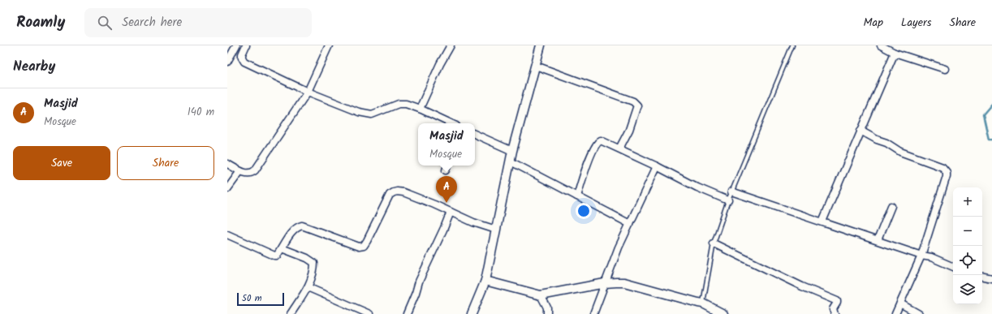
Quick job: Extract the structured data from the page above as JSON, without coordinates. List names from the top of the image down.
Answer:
{
  "scale_bar": "50 m",
  "page": {
    "header": "Roamly",
    "search": "Search here",
    "nav": ["Map", "Layers", "Share"],
    "heading": "Nearby",
    "list": [
      {
        "mark": "A",
        "name": "Masjid",
        "note": "Mosque",
        "value": "140 m"
      }
    ],
    "popup": ["Masjid", "Mosque"],
    "buttons": ["Save", "Share"],
    "pins": "A",
    "map_buttons": ["+", "−"],
    "scale": "50 m"
  }
}
